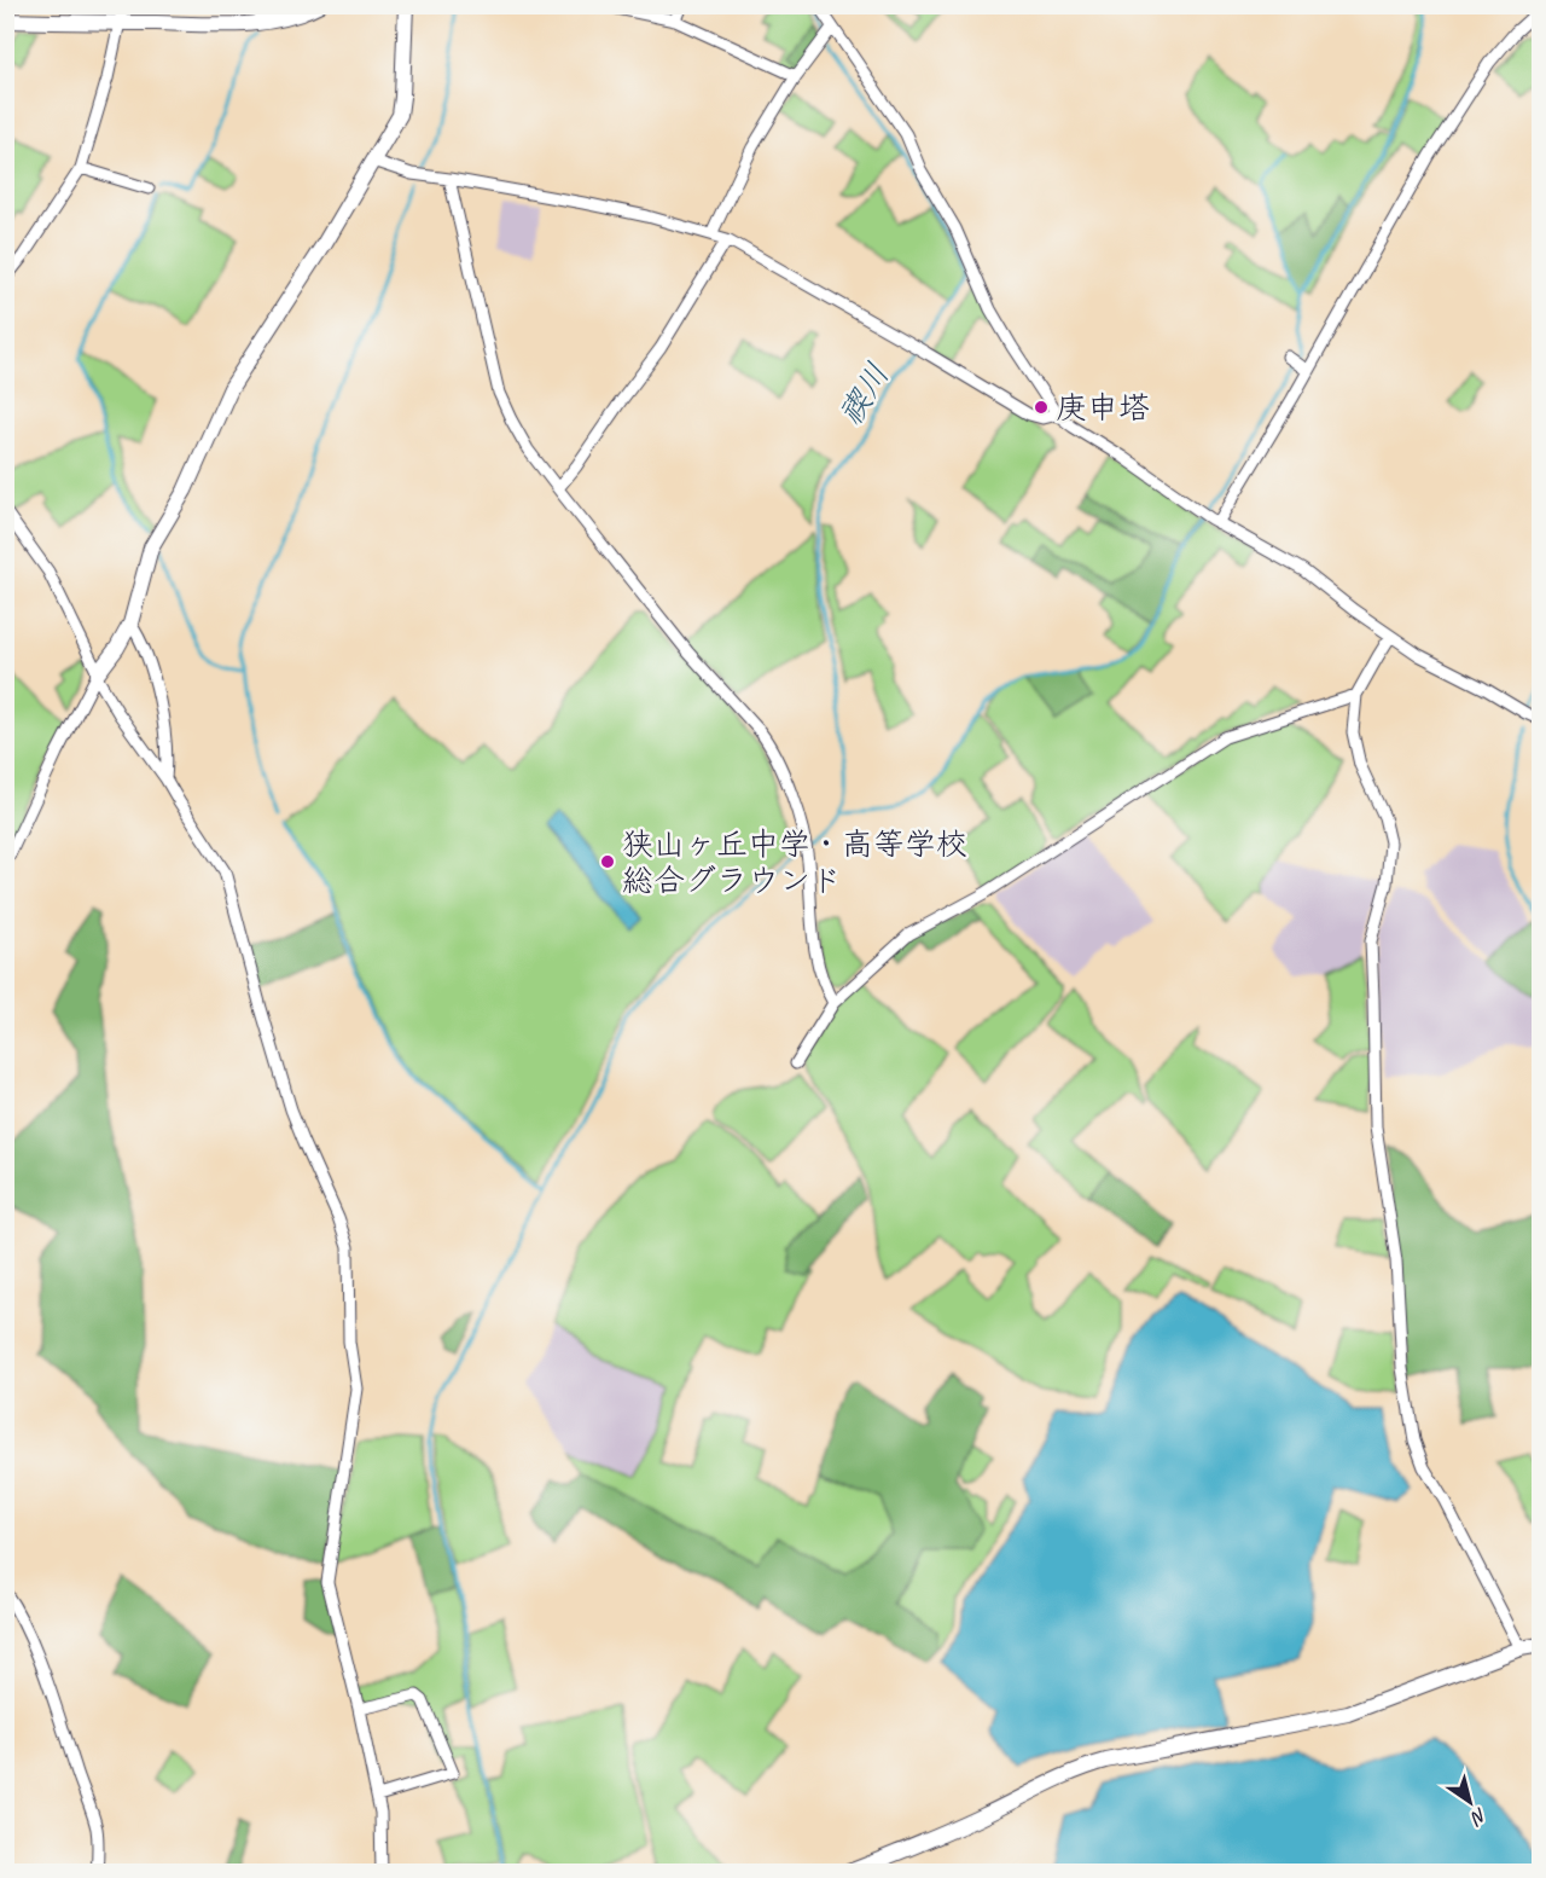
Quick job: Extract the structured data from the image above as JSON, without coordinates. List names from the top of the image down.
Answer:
{
  "water": ["禊川"],
  "places": ["庚申塔", "狭山ヶ丘中学・高等学校 総合グラウンド"],
  "north": "bottom right"
}
